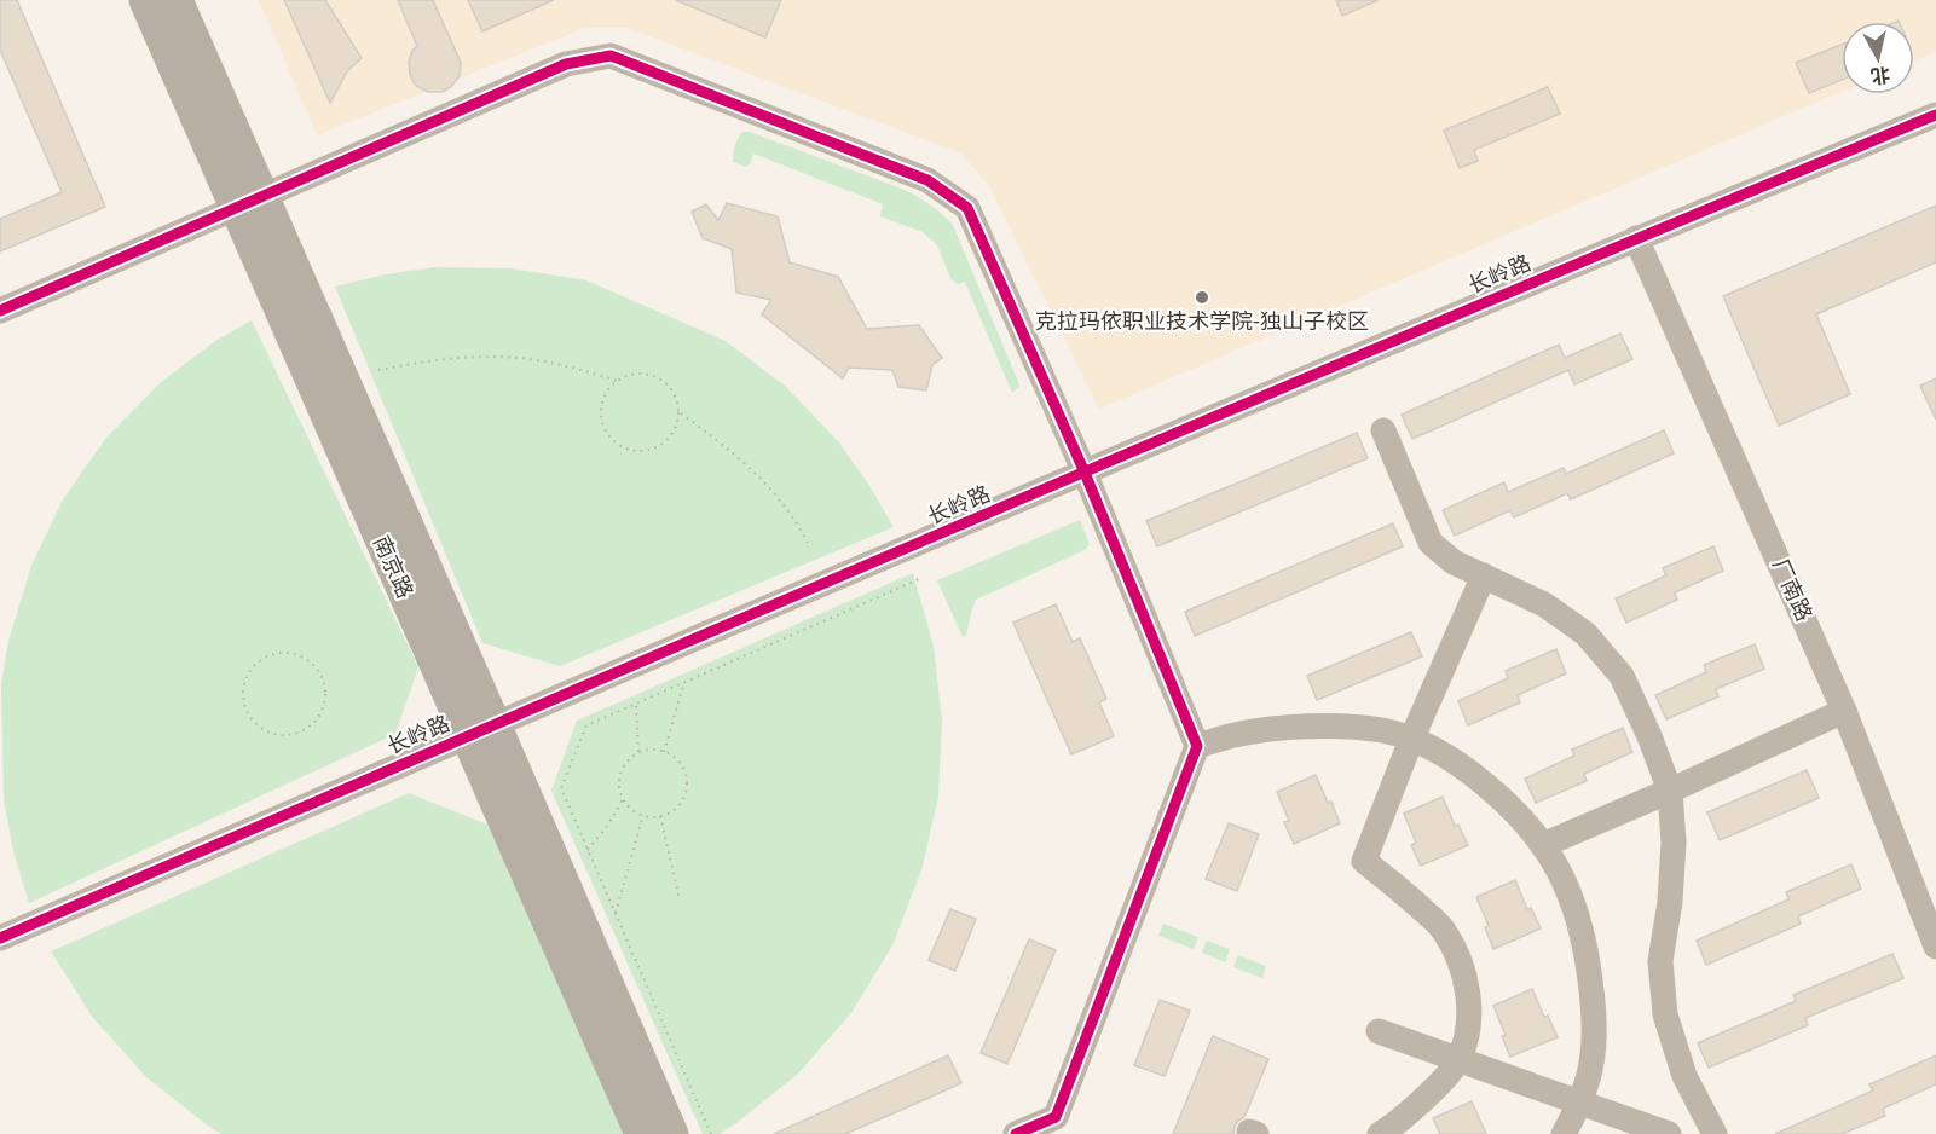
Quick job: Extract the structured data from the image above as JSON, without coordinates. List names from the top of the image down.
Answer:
{
  "streets": {
    "main road": ["南京路"],
    "street": ["长岭路", "厂南路"]
  },
  "crossings": [
    ["长岭路", "南京路"],
    ["长岭路", "厂南路"]
  ],
  "places": ["克拉玛依职业技术学院-独山子校区"],
  "north": "bottom"
}
